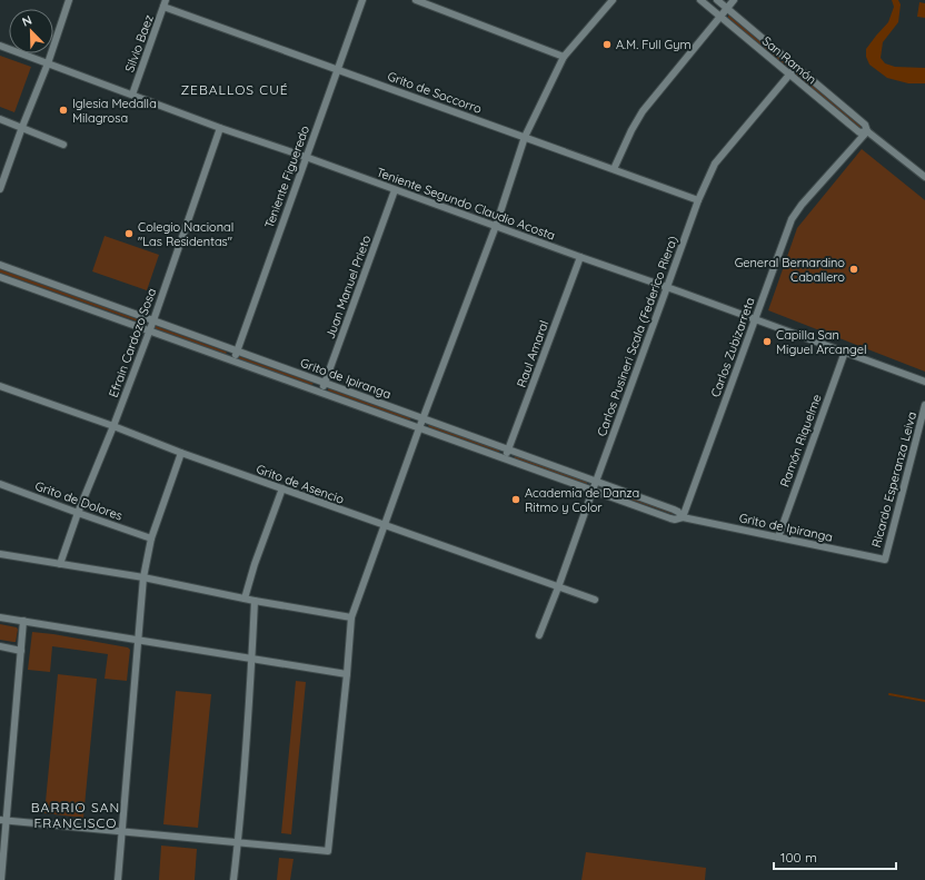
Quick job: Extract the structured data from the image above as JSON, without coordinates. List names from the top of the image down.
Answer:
{
  "streets": {
    "street": [
      "Silvio Baez",
      "San Ramón",
      "Grito de Soccorro",
      "Teniente Figueredo",
      "Teniente Segundo Claudio Acosta",
      "Juan Manuel Prieto",
      "Carlos Pusineri Scala (Federico Riera)",
      "Efrain Cardozo Sosa",
      "Carlos Zubizarreta",
      "Raul Amaral",
      "Grito de Ipiranga",
      "Ramón Riquelme",
      "Ricardo Esperanza Leiva",
      "Grito de Asencio",
      "Grito de Dolores"
    ]
  },
  "crossings": [
    ["Silvio Baez", "Grito de Soccorro"],
    ["Silvio Baez", "Teniente Segundo Claudio Acosta"],
    ["San Ramón", "Carlos Pusineri Scala (Federico Riera)"],
    ["San Ramón", "Carlos Zubizarreta"],
    ["Grito de Soccorro", "Teniente Figueredo"],
    ["Grito de Soccorro", "Carlos Pusineri Scala (Federico Riera)"],
    ["Teniente Figueredo", "Teniente Segundo Claudio Acosta"],
    ["Teniente Figueredo", "Grito de Ipiranga"],
    ["Teniente Segundo Claudio Acosta", "Juan Manuel Prieto"],
    ["Teniente Segundo Claudio Acosta", "Carlos Pusineri Scala (Federico Riera)"],
    ["Teniente Segundo Claudio Acosta", "Efrain Cardozo Sosa"],
    ["Teniente Segundo Claudio Acosta", "Carlos Zubizarreta"],
    ["Teniente Segundo Claudio Acosta", "Raul Amaral"],
    ["Teniente Segundo Claudio Acosta", "Ramón Riquelme"],
    ["Juan Manuel Prieto", "Grito de Ipiranga"],
    ["Carlos Pusineri Scala (Federico Riera)", "Grito de Ipiranga"],
    ["Carlos Pusineri Scala (Federico Riera)", "Grito de Asencio"],
    ["Efrain Cardozo Sosa", "Grito de Ipiranga"],
    ["Efrain Cardozo Sosa", "Grito de Asencio"],
    ["Efrain Cardozo Sosa", "Grito de Dolores"],
    ["Carlos Zubizarreta", "Grito de Ipiranga"],
    ["Raul Amaral", "Grito de Ipiranga"],
    ["Grito de Ipiranga", "Ramón Riquelme"],
    ["Grito de Ipiranga", "Ricardo Esperanza Leiva"]
  ],
  "districts": ["ZEBALLOS CUÉ", "BARRIO SAN FRANCISCO"],
  "places": [
    "A.M. Full Gym",
    "Iglesia Medalla Milagrosa",
    "Colegio Nacional \"Las Residentas\"",
    "General Bernardino Caballero",
    "Capilla San Miguel Arcangel",
    "Academia de Danza Ritmo y Color"
  ],
  "scale_bar": "100 m",
  "north": "top left"
}
